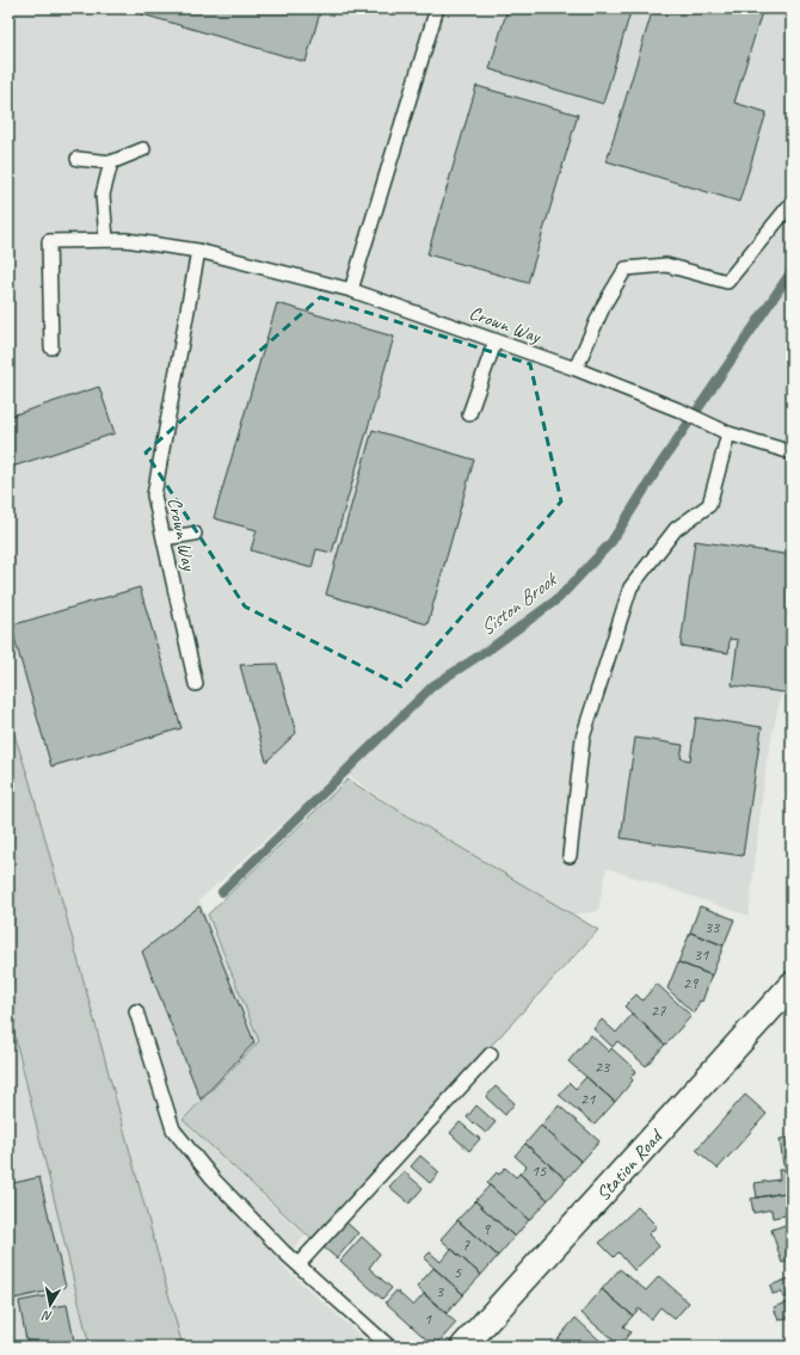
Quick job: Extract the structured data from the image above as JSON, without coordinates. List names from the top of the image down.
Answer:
{
  "streets": {
    "street": ["Station Road"],
    "lane": ["Crown Way"]
  },
  "water": ["Siston Brook"],
  "house_numbers": [
    "33",
    "31",
    "29",
    "27",
    "23",
    "21",
    "15",
    "9",
    "7",
    "5",
    "3",
    "1"
  ],
  "north": "bottom"
}
